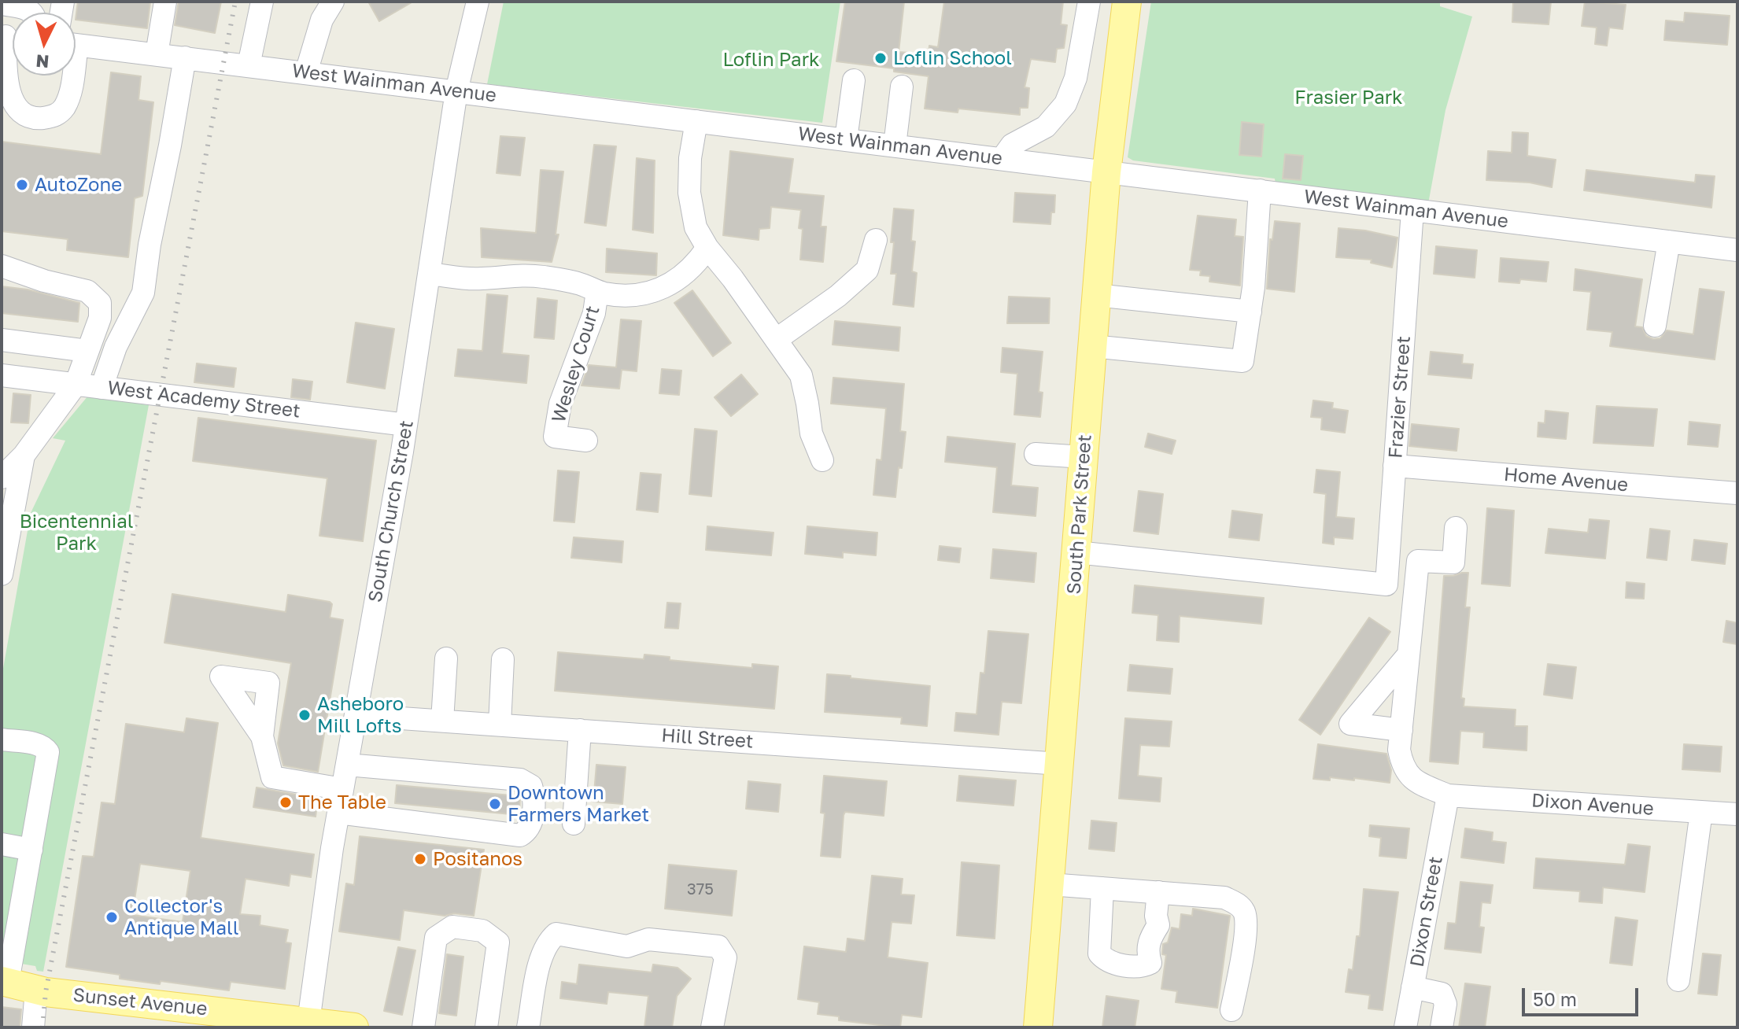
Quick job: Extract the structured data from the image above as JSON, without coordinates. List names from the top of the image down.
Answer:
{
  "streets": {
    "main road": ["South Park Street", "Sunset Avenue"],
    "street": [
      "West Wainman Avenue",
      "Wesley Court",
      "Frazier Street",
      "West Academy Street",
      "Home Avenue",
      "South Church Street",
      "Hill Street",
      "Dixon Avenue",
      "Dixon Street"
    ]
  },
  "crossings": [
    ["West Wainman Avenue", "Frazier Street"],
    ["West Wainman Avenue", "South Church Street"],
    ["West Wainman Avenue", "South Park Street"],
    ["Frazier Street", "Home Avenue"],
    ["Frazier Street", "South Park Street"],
    ["West Academy Street", "South Church Street"],
    ["South Church Street", "Hill Street"],
    ["South Church Street", "Sunset Avenue"],
    ["South Park Street", "Hill Street"],
    ["Dixon Avenue", "Dixon Street"]
  ],
  "parks": ["Loflin Park", "Frasier Park", "Bicentennial Park"],
  "places": [
    "Loflin School",
    "AutoZone",
    "Asheboro Mill Lofts",
    "The Table",
    "Downtown Farmers Market",
    "Positanos",
    "Collector's Antique Mall"
  ],
  "house_numbers": ["375"],
  "scale_bar": "50 m",
  "north": "bottom"
}
